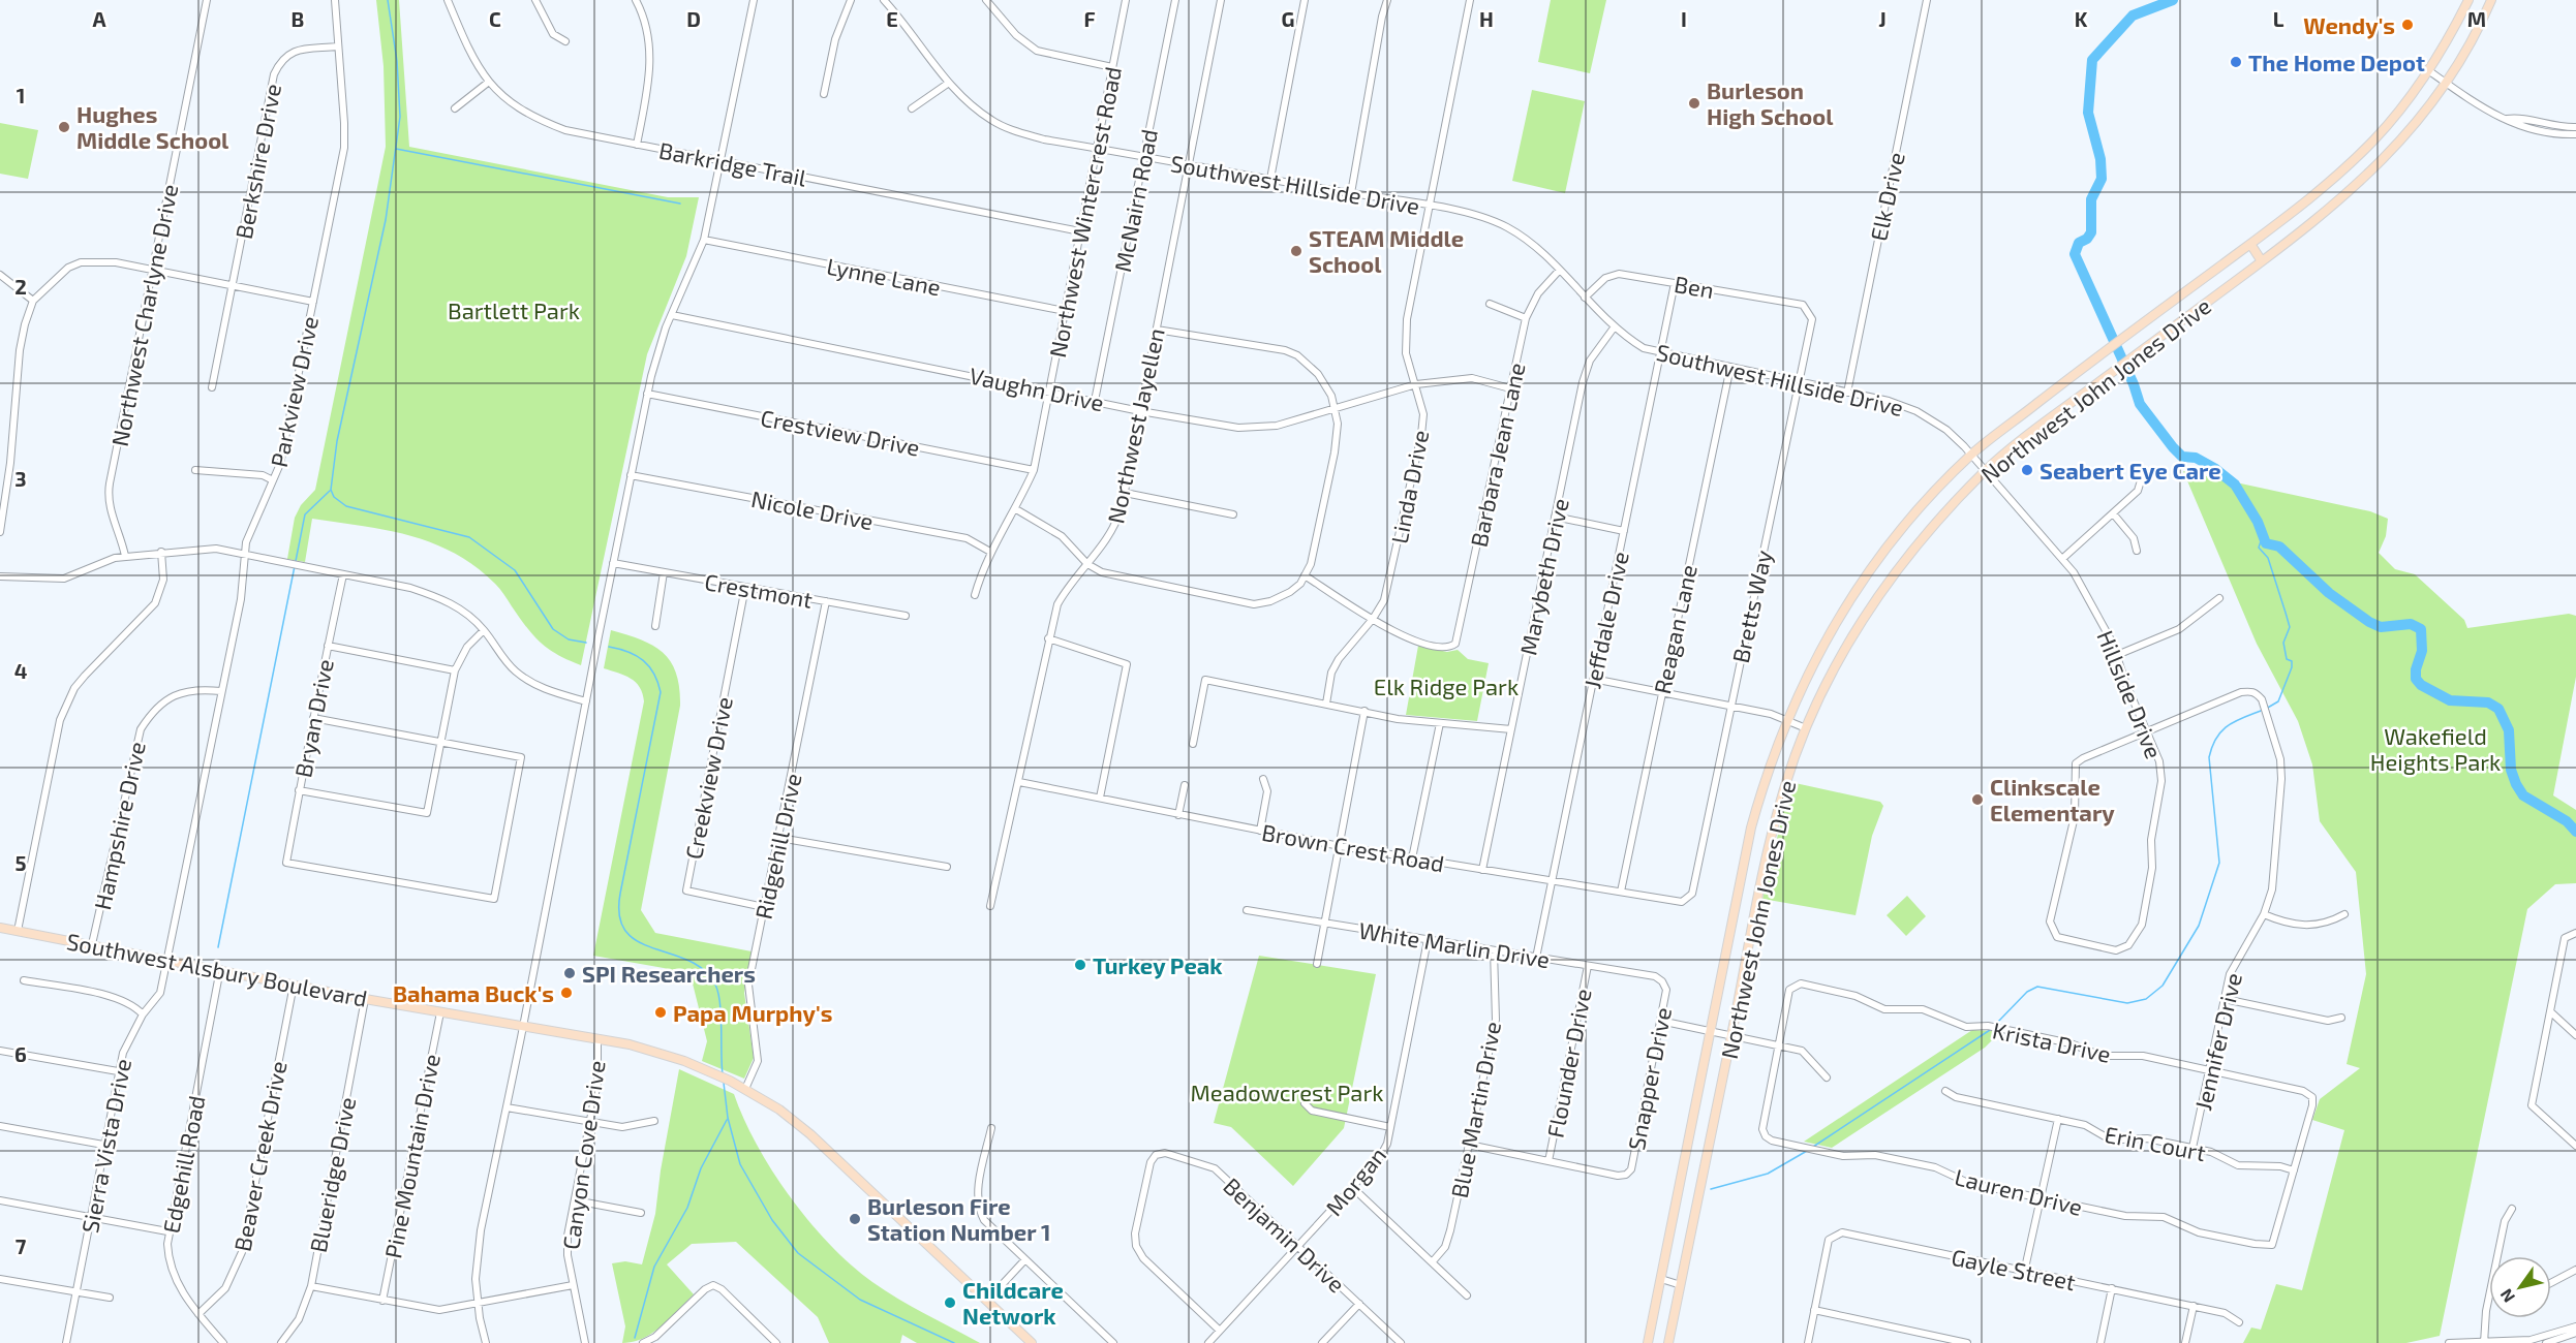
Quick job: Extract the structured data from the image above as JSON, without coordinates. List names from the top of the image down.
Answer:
{
  "streets": {
    "main road": ["Northwest John Jones Drive", "Southwest Alsbury Boulevard"],
    "street": [
      "Berkshire Drive",
      "Barkridge Trail",
      "Southwest Hillside Drive",
      "Elk Drive",
      "McNairn Road",
      "Northwest Wintercrest Road",
      "Lynne Lane",
      "Ben",
      "Northwest Charlyne Drive",
      "Vaughn Drive",
      "Parkview Drive",
      "Northwest Jayellen",
      "Crestview Drive",
      "Barbara Jean Lane",
      "Linda Drive",
      "Nicole Drive",
      "Marybeth Drive",
      "Crestmont",
      "Bretts Way",
      "Jeffdale Drive",
      "Reagan Lane",
      "Hillside Drive",
      "Bryan Drive",
      "Creekview Drive",
      "Hampshire Drive",
      "Ridgehill Drive",
      "Brown Crest Road",
      "White Marlin Drive",
      "Krista Drive",
      "Jennifer Drive",
      "Flounder Drive",
      "Snapper Drive",
      "Blue Martin Drive",
      "Erin Court",
      "Sierra Vista Drive",
      "Canyon Cove Drive",
      "Beaver Creek Drive",
      "Pine Mountain Drive",
      "Edgehill Road",
      "Blueridge Drive",
      "Morgan",
      "Lauren Drive",
      "Benjamin Drive",
      "Gayle Street"
    ]
  },
  "crossings": [
    ["Berkshire Drive", "Parkview Drive"],
    ["Barkridge Trail", "Northwest Wintercrest Road"],
    ["Southwest Hillside Drive", "Elk Drive"],
    ["Southwest Hillside Drive", "McNairn Road"],
    ["Southwest Hillside Drive", "Northwest Wintercrest Road"],
    ["Southwest Hillside Drive", "Ben"],
    ["Southwest Hillside Drive", "Northwest John Jones Drive"],
    ["Southwest Hillside Drive", "Northwest Jayellen"],
    ["Southwest Hillside Drive", "Barbara Jean Lane"],
    ["Southwest Hillside Drive", "Linda Drive"],
    ["Southwest Hillside Drive", "Marybeth Drive"],
    ["Southwest Hillside Drive", "Bretts Way"],
    ["Southwest Hillside Drive", "Jeffdale Drive"],
    ["Southwest Hillside Drive", "Reagan Lane"],
    ["Southwest Hillside Drive", "Hillside Drive"],
    ["McNairn Road", "Vaughn Drive"],
    ["Northwest Wintercrest Road", "Lynne Lane"],
    ["Northwest Wintercrest Road", "Vaughn Drive"],
    ["Northwest Wintercrest Road", "Crestview Drive"],
    ["Northwest Wintercrest Road", "Nicole Drive"],
    ["Ben", "Bretts Way"],
    ["Ben", "Jeffdale Drive"],
    ["Vaughn Drive", "Northwest Jayellen"],
    ["Vaughn Drive", "Barbara Jean Lane"],
    ["Vaughn Drive", "Linda Drive"],
    ["Northwest John Jones Drive", "Hillside Drive"],
    ["Parkview Drive", "Hampshire Drive"],
    ["Parkview Drive", "Southwest Alsbury Boulevard"],
    ["Parkview Drive", "Sierra Vista Drive"],
    ["Northwest Jayellen", "Brown Crest Road"],
    ["Barbara Jean Lane", "Linda Drive"],
    ["Marybeth Drive", "Brown Crest Road"],
    ["Crestmont", "Creekview Drive"],
    ["Crestmont", "Ridgehill Drive"],
    ["Bretts Way", "Brown Crest Road"],
    ["Jeffdale Drive", "Brown Crest Road"],
    ["Jeffdale Drive", "White Marlin Drive"],
    ["Reagan Lane", "Brown Crest Road"],
    ["Hillside Drive", "Jennifer Drive"],
    ["Creekview Drive", "Ridgehill Drive"],
    ["Hampshire Drive", "Southwest Alsbury Boulevard"],
    ["Ridgehill Drive", "Southwest Alsbury Boulevard"],
    ["White Marlin Drive", "Flounder Drive"],
    ["White Marlin Drive", "Snapper Drive"],
    ["White Marlin Drive", "Blue Martin Drive"],
    ["White Marlin Drive", "Morgan"],
    ["Southwest Alsbury Boulevard", "Sierra Vista Drive"],
    ["Southwest Alsbury Boulevard", "Canyon Cove Drive"],
    ["Southwest Alsbury Boulevard", "Beaver Creek Drive"],
    ["Southwest Alsbury Boulevard", "Pine Mountain Drive"],
    ["Southwest Alsbury Boulevard", "Edgehill Road"],
    ["Southwest Alsbury Boulevard", "Blueridge Drive"],
    ["Krista Drive", "Jennifer Drive"],
    ["Krista Drive", "Erin Court"],
    ["Krista Drive", "Lauren Drive"],
    ["Jennifer Drive", "Erin Court"],
    ["Flounder Drive", "Snapper Drive"],
    ["Erin Court", "Lauren Drive"],
    ["Beaver Creek Drive", "Edgehill Road"],
    ["Morgan", "Benjamin Drive"]
  ],
  "parks": [
    "Bartlett Park",
    "Elk Ridge Park",
    "Wakefield Heights Park",
    "Meadowcrest Park"
  ],
  "places": [
    "Wendy's",
    "The Home Depot",
    "Burleson High School",
    "Hughes Middle School",
    "STEAM Middle School",
    "Seabert Eye Care",
    "Clinkscale Elementary",
    "Turkey Peak",
    "SPI Researchers",
    "Bahama Buck's",
    "Papa Murphy's",
    "Burleson Fire Station Number 1",
    "Childcare Network"
  ],
  "north": "bottom left",
  "grid": {
    "columns": [
      "A",
      "B",
      "C",
      "D",
      "E",
      "F",
      "G",
      "H",
      "I",
      "J",
      "K",
      "L",
      "M"
    ],
    "rows": [
      "1",
      "2",
      "3",
      "4",
      "5",
      "6",
      "7"
    ]
  }
}
